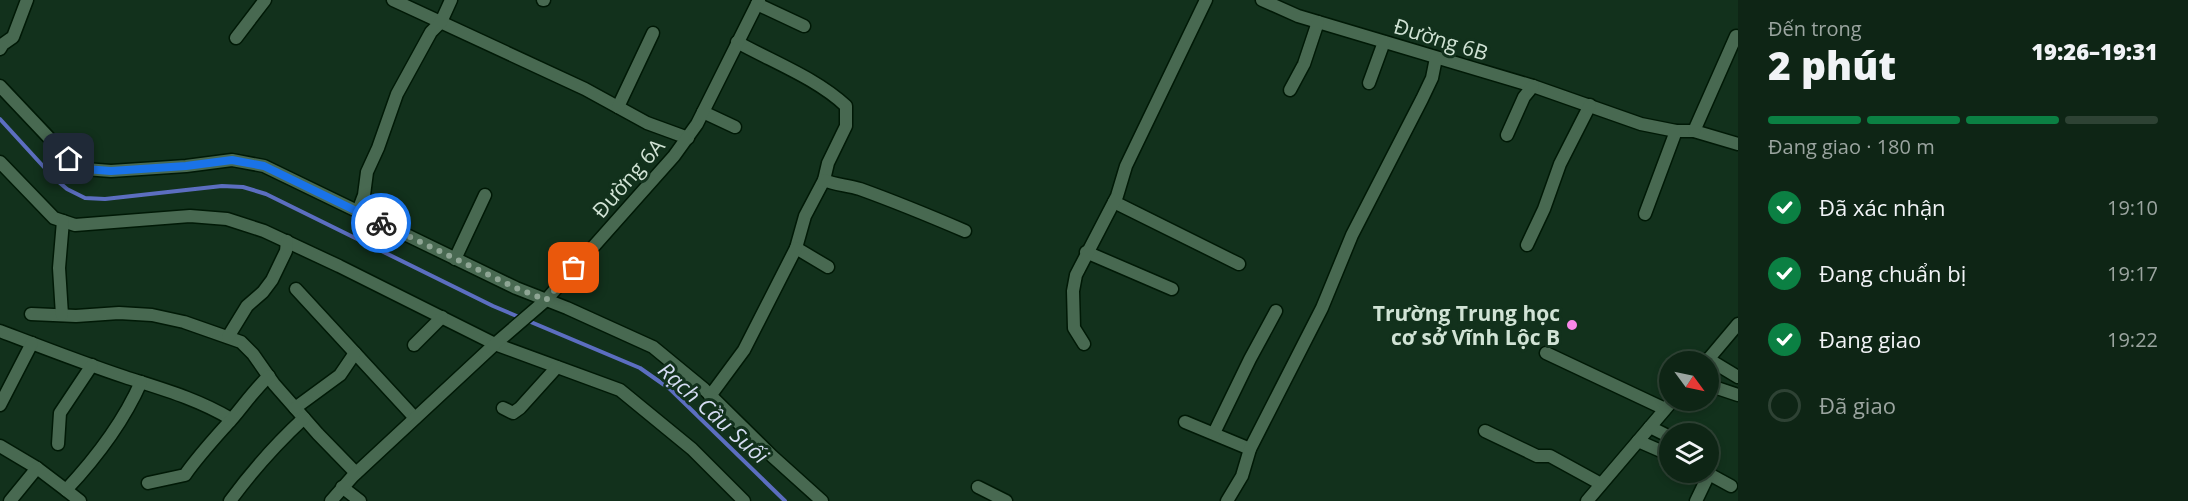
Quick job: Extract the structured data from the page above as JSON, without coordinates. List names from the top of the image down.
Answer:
{
  "streets": {
    "street": ["Đường 6B", "Đường 6A"]
  },
  "water": ["Rạch Cầu Suối"],
  "places": ["Trường Trung học cơ sở Vĩnh Lộc B"],
  "north": "bottom right",
  "page": {
    "heading": ["2 phút", "Đến trong", "19:26–19:31"],
    "bar": "Đang giao · 180 m",
    "list": [
      ["Đã xác nhận", "19:10"],
      ["Đang chuẩn bị", "19:17"],
      ["Đang giao", "19:22"],
      "Đã giao"
    ]
  }
}
